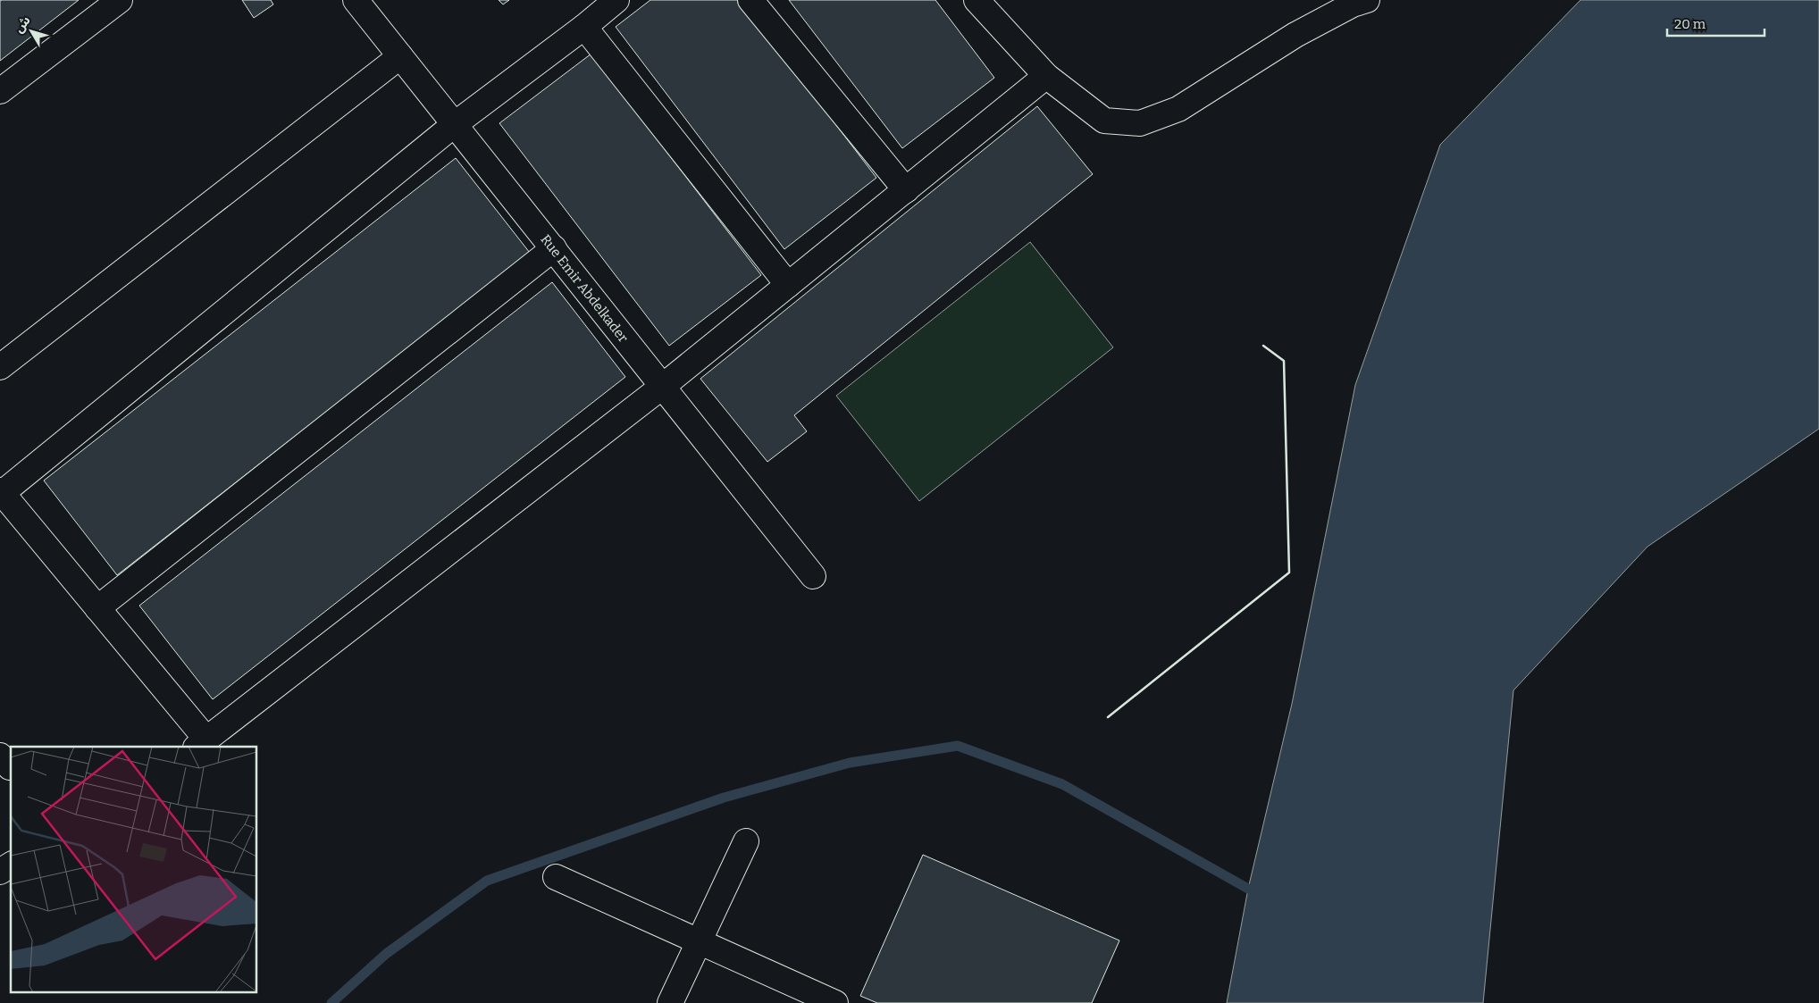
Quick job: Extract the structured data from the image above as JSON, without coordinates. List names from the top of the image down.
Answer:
{
  "streets": {
    "street": ["Rue Emir Abdelkader"]
  },
  "scale_bar": "20 m",
  "north": "top left"
}
